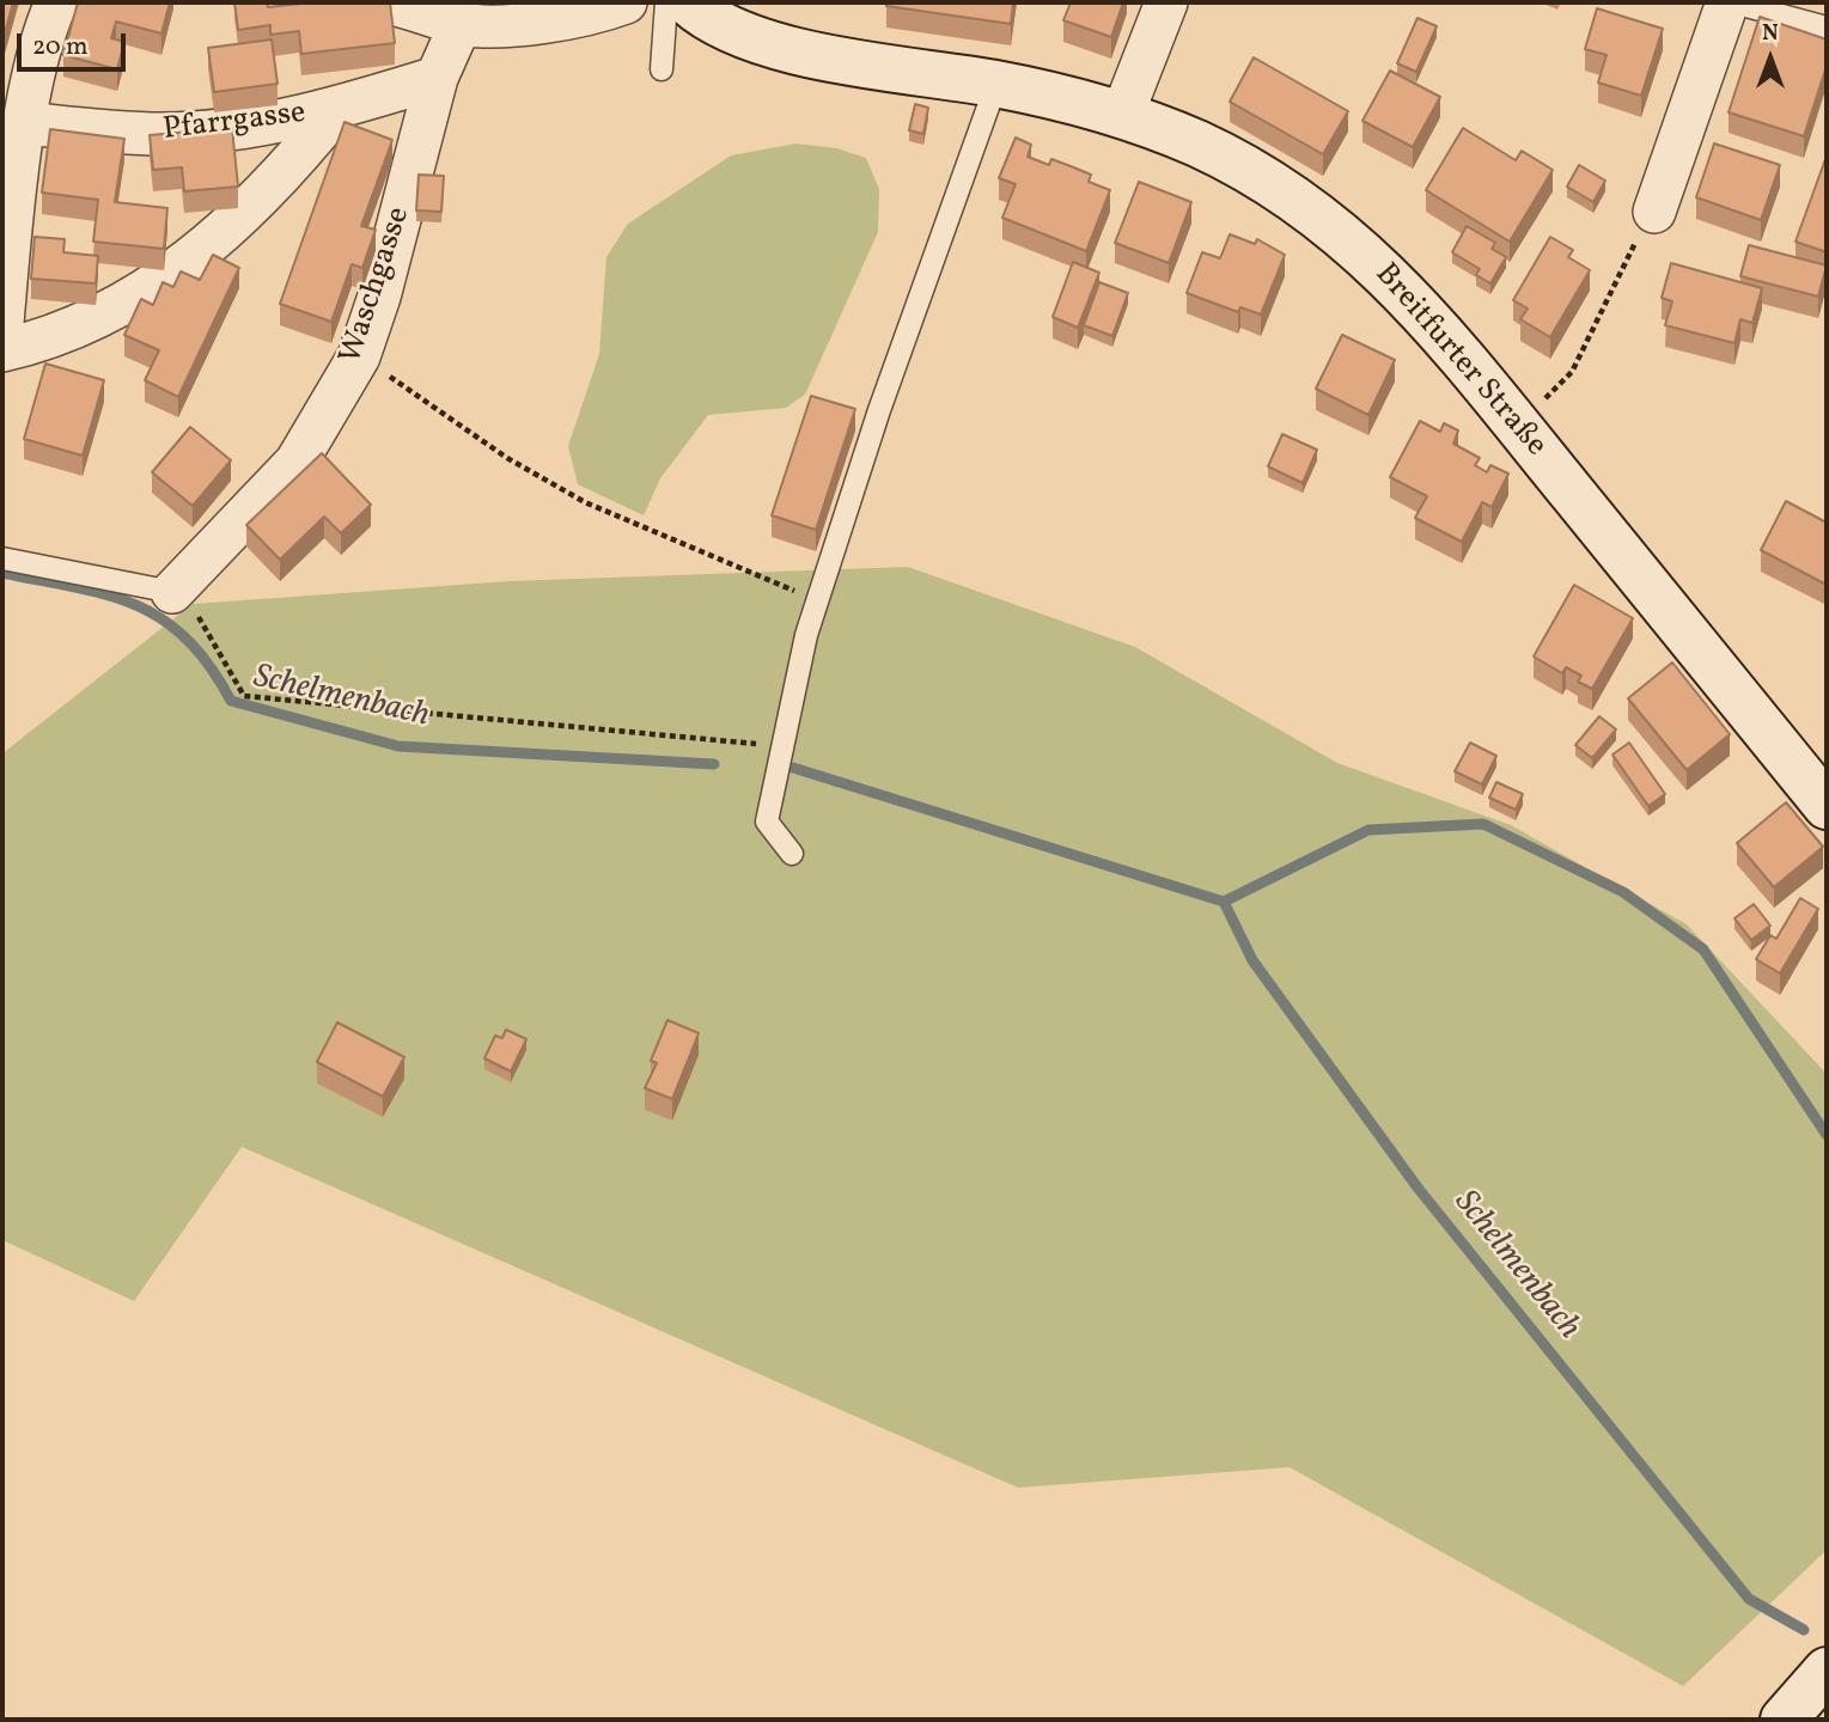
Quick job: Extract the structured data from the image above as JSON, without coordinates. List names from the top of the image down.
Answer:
{
  "streets": {
    "main road": ["Breitfurter Straße"],
    "street": ["Pfarrgasse", "Waschgasse"]
  },
  "crossings": [
    ["Pfarrgasse", "Waschgasse"]
  ],
  "water": ["Schelmenbach"],
  "scale_bar": "20 m",
  "north": "top"
}
